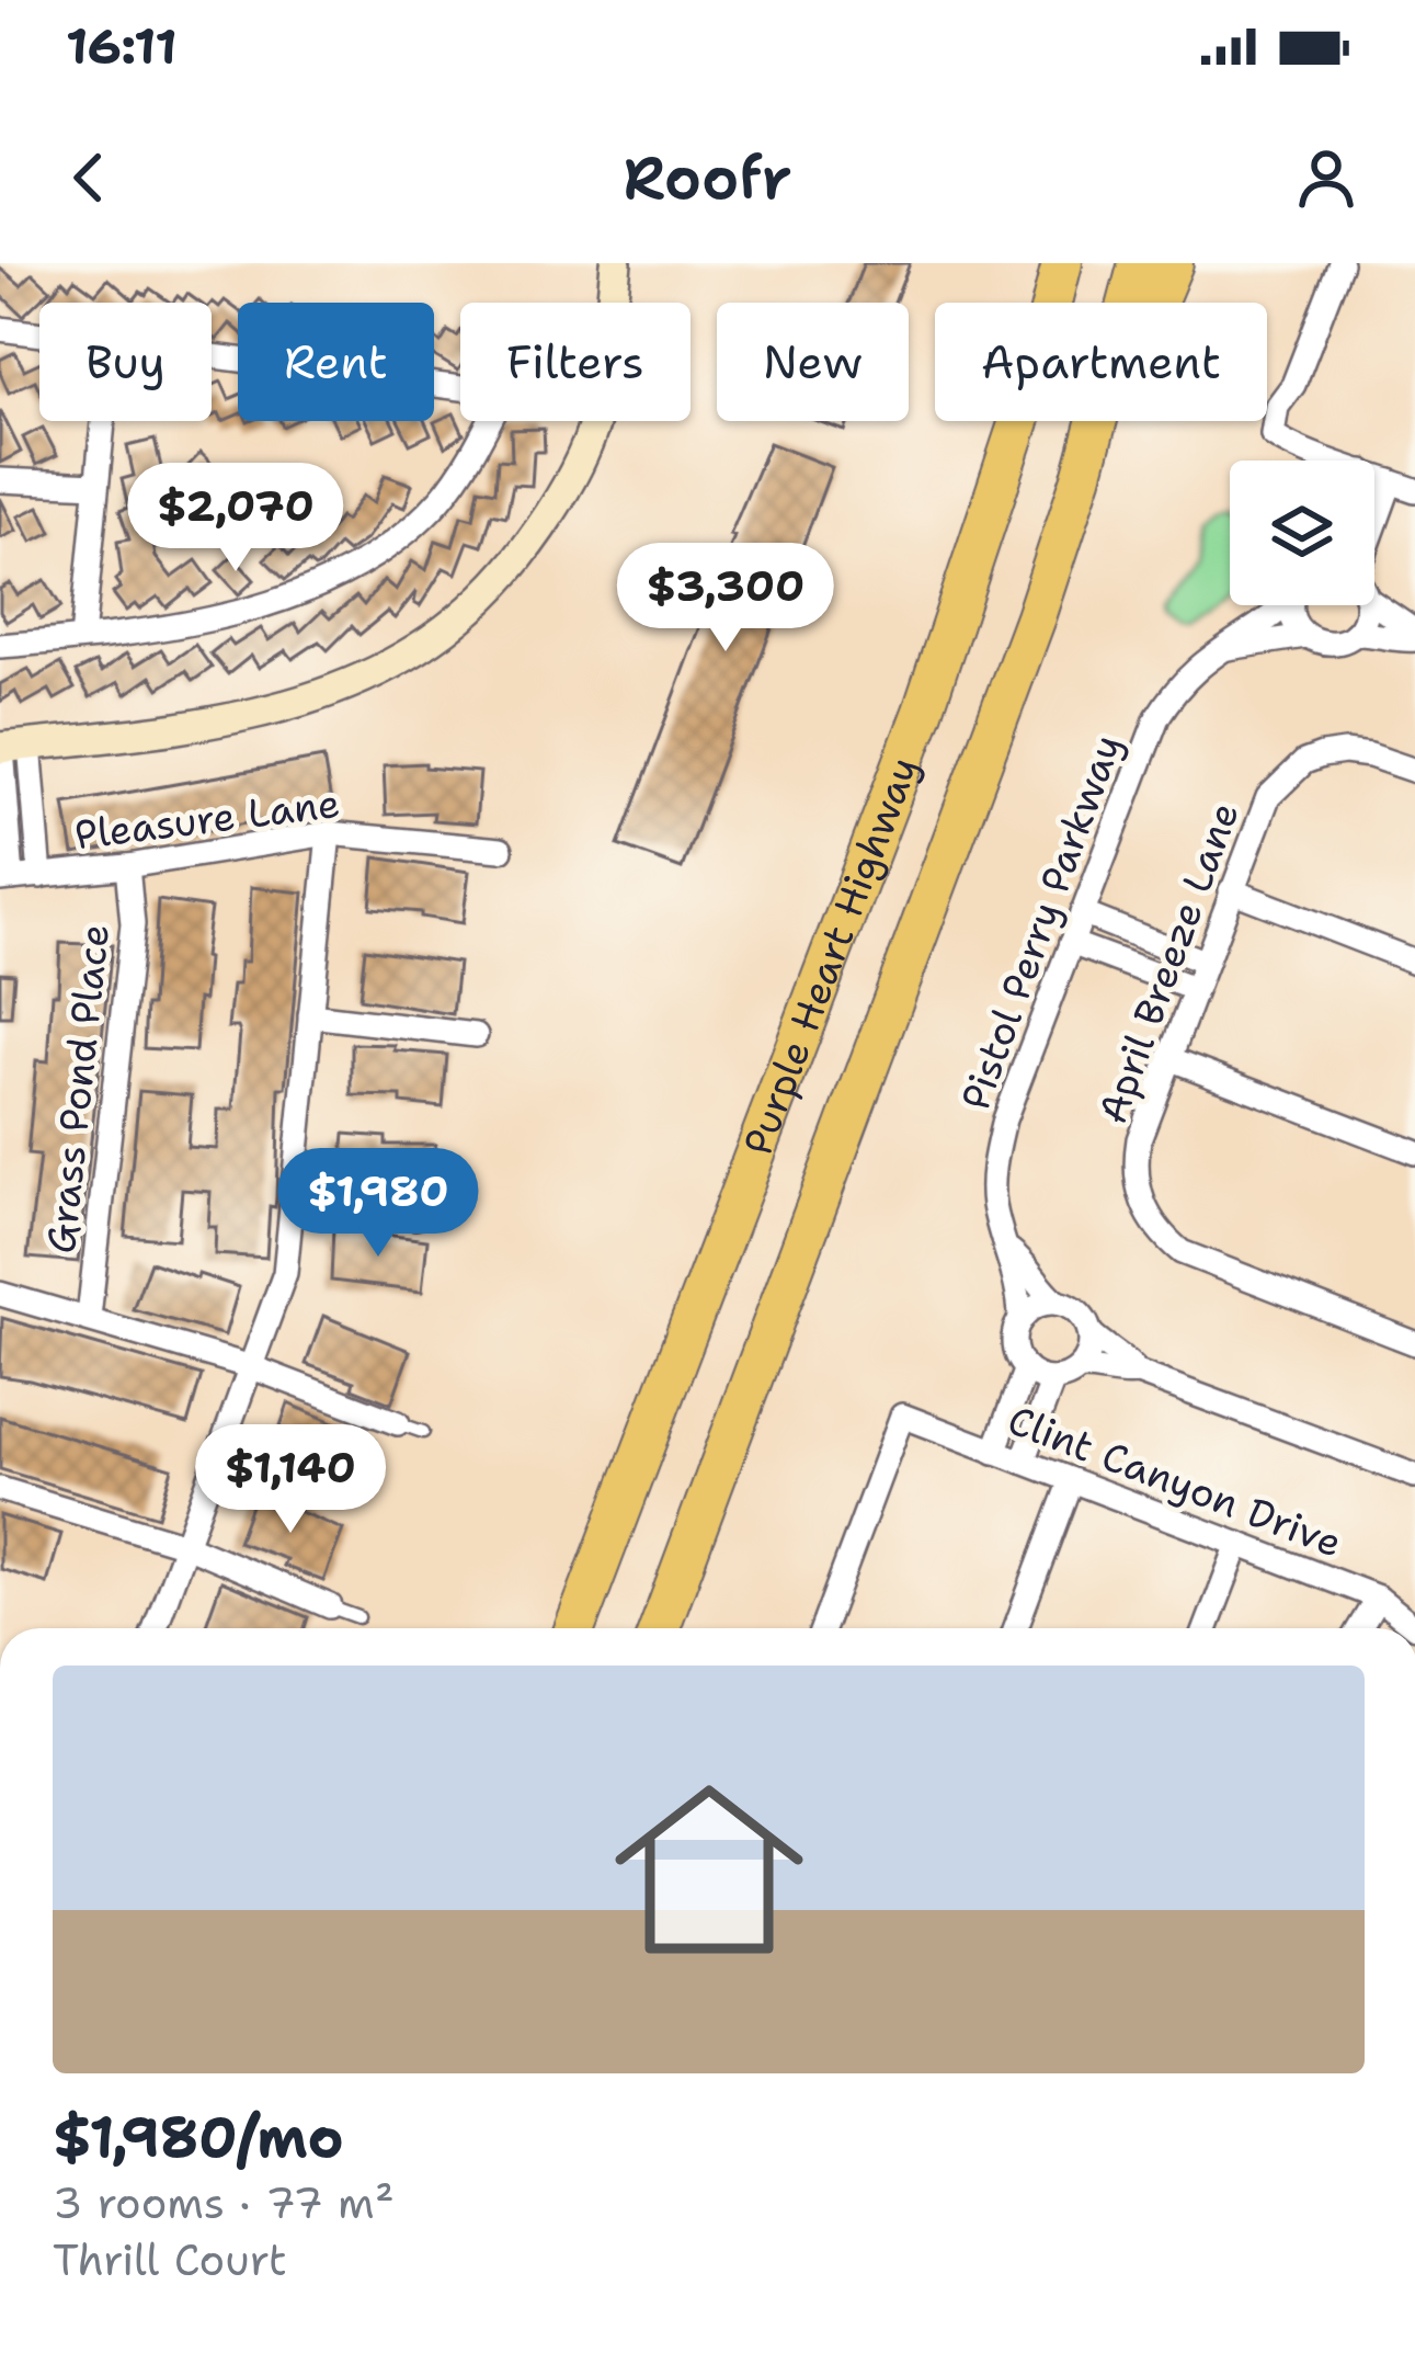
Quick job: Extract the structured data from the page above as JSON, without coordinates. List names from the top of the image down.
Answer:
{
  "streets": {
    "highway": ["Purple Heart Highway"],
    "street": [
      "Pleasure Lane",
      "Pistol Perry Parkway",
      "April Breeze Lane",
      "Grass Pond Place",
      "Clint Canyon Drive"
    ]
  },
  "crossings": [
    ["Pleasure Lane", "Grass Pond Place"]
  ],
  "page": {
    "status": "16:11",
    "header": "Roofr",
    "chip": [
      "Buy",
      "Rent",
      "Filters",
      "New",
      "Apartment"
    ],
    "price": [
      "$2,070",
      "$3,300",
      "$1,980",
      "$1,140"
    ],
    "list": [
      {
        "name": "$1,980/mo",
        "note": "3 rooms · 77 m² · Thrill Court"
      }
    ]
  }
}
